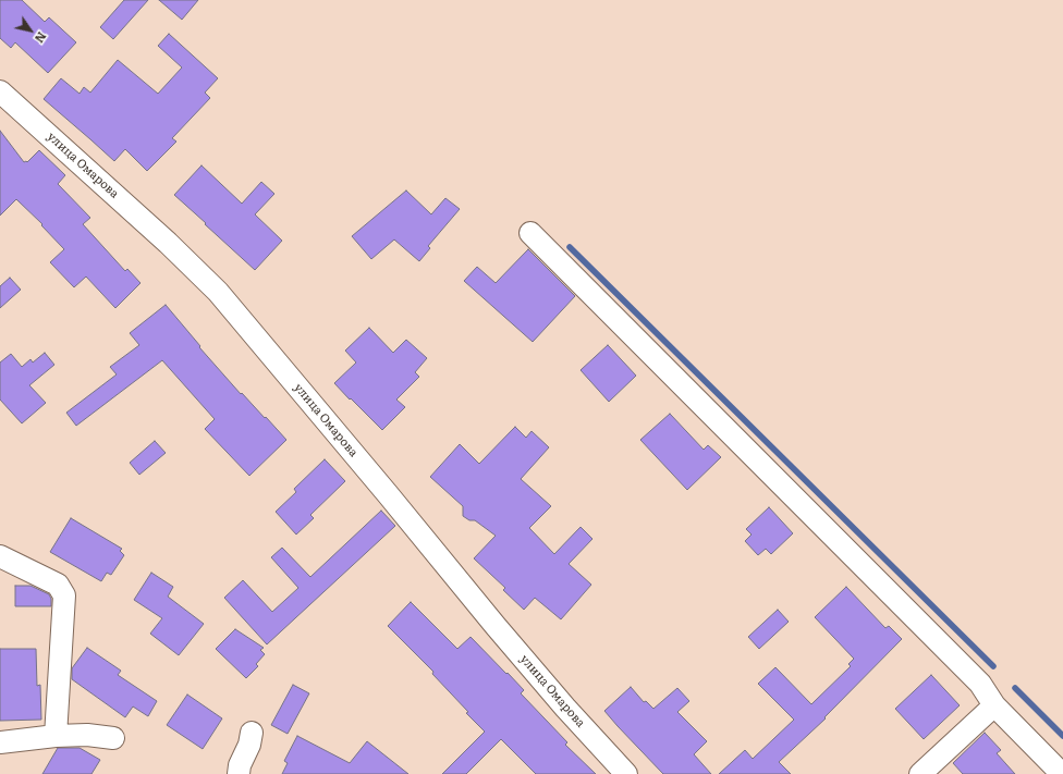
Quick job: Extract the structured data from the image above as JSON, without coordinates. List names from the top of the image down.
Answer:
{
  "streets": {
    "street": ["улица Омарова"]
  },
  "north": "bottom right"
}
